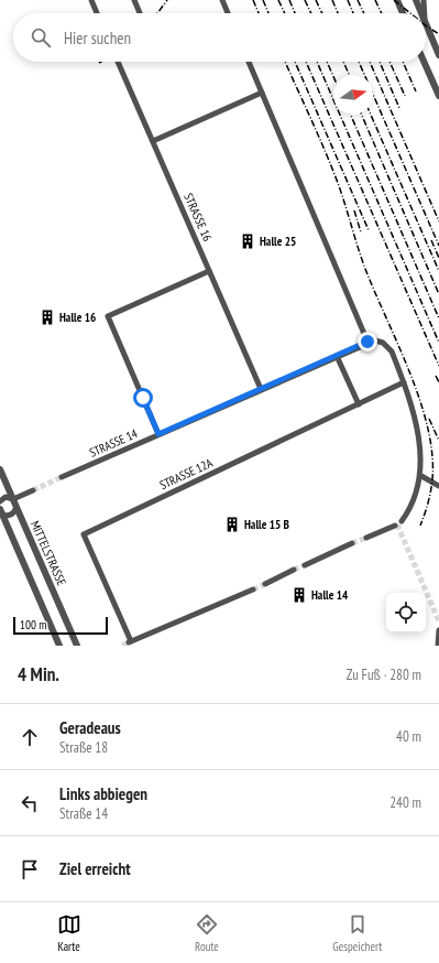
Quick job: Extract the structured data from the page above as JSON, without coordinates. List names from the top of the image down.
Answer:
{
  "streets": {
    "street": [
      "STRASSE 16",
      "STRASSE 14",
      "STRASSE 12A",
      "MITTELSTRASSE"
    ]
  },
  "crossings": [
    ["STRASSE 16", "STRASSE 14"]
  ],
  "places": {
    "building": [
      "Halle 25",
      "Halle 16",
      "Halle 15 B",
      "Halle 14"
    ]
  },
  "scale_bar": "100 m",
  "north": "right",
  "page": {
    "search": "Hier suchen",
    "scale": "100 m",
    "heading": ["4 Min.", "Zu Fuß · 280 m"],
    "list": [
      ["Geradeaus", "Straße 18", "40 m"],
      ["Links abbiegen", "Straße 14", "240 m"],
      "Ziel erreicht"
    ],
    "nav": ["Karte", "Route", "Gespeichert"]
  }
}
